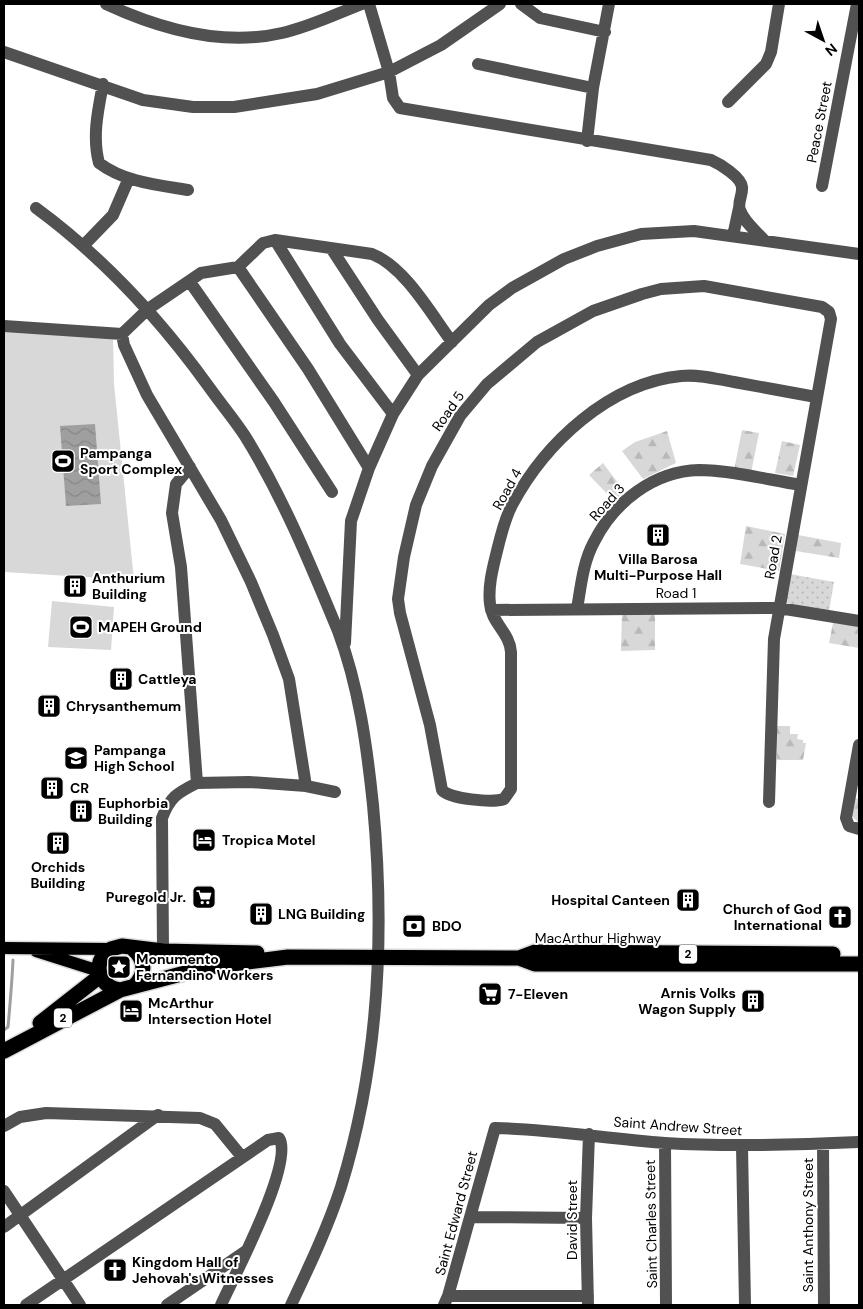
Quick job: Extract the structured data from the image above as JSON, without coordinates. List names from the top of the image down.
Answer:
{
  "streets": {
    "highway": ["MacArthur Highway", "2"],
    "street": [
      "Peace Street",
      "Road 5",
      "Road 4",
      "Road 3",
      "Road 2",
      "Road 1",
      "Saint Andrew Street",
      "Saint Edward Street",
      "David Street",
      "Saint Charles Street",
      "Saint Anthony Street"
    ]
  },
  "crossings": [
    ["Road 5", "Road 4"],
    ["Road 5", "Road 2"],
    ["Road 5", "Road 1"],
    ["Road 4", "Road 2"],
    ["Road 4", "Road 1"],
    ["Road 3", "Road 2"],
    ["Road 3", "Road 1"],
    ["Road 2", "Road 1"],
    ["Saint Andrew Street", "Saint Edward Street"],
    ["Saint Andrew Street", "David Street"],
    ["Saint Andrew Street", "Saint Charles Street"],
    ["Saint Andrew Street", "Saint Anthony Street"]
  ],
  "places": {
    "sports": ["Pampanga Sport Complex", "MAPEH Ground"],
    "building": [
      "Villa Barosa Multi-Purpose Hall",
      "Anthurium Building",
      "Cattleya",
      "Chrysanthemum",
      "CR",
      "Euphorbia Building",
      "Orchids Building",
      "Hospital Canteen",
      "LNG Building",
      "Arnis Volks Wagon Supply"
    ],
    "school or university": ["Pampanga High School"],
    "hotel": ["Tropica Motel", "McArthur Intersection Hotel"],
    "supermarket": ["Puregold Jr.", "7-Eleven"],
    "church": ["Church of God International", "Kingdom Hall of Jehovah's Witnesses"],
    "bank": ["BDO"],
    "place": ["Monumento Fernandino Workers"]
  },
  "north": "bottom right"
}
